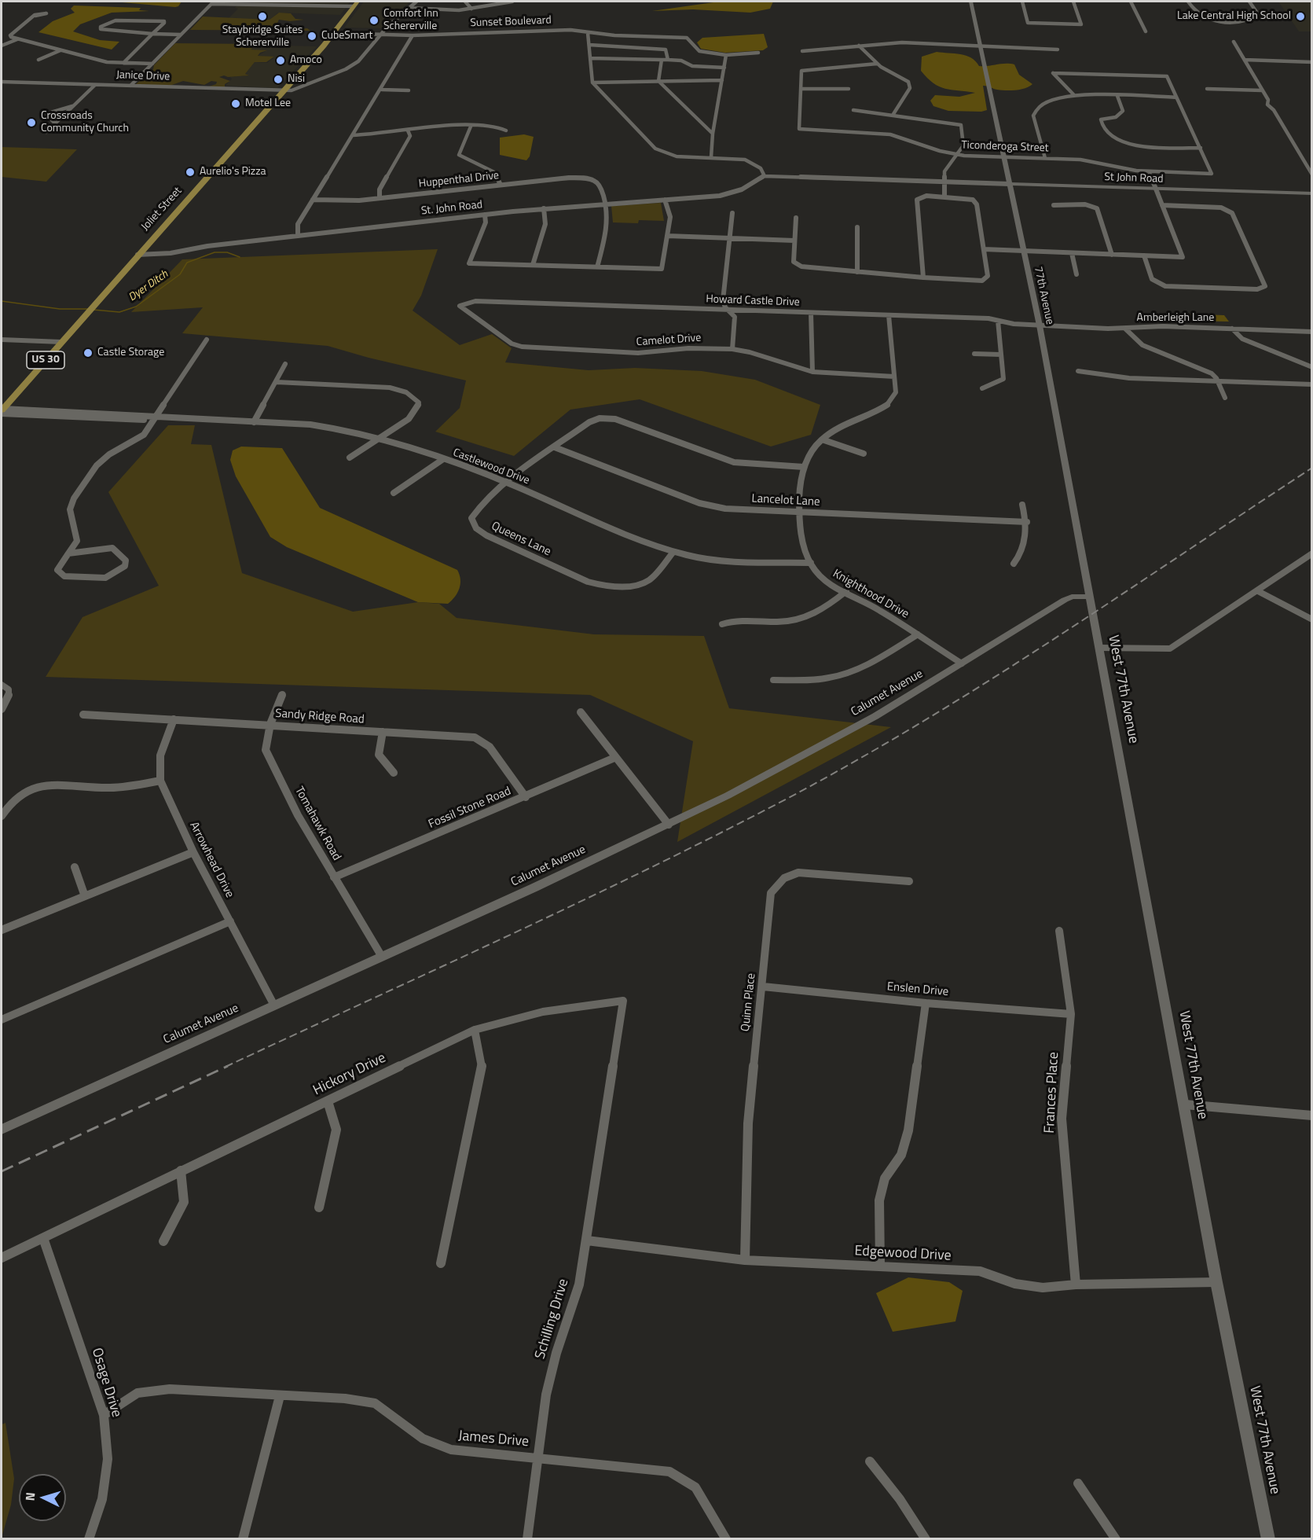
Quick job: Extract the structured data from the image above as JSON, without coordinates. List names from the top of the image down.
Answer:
{
  "streets": {
    "main road": ["Joliet Street", "US 30"],
    "street": [
      "Sunset Boulevard",
      "Janice Drive",
      "Ticonderoga Street",
      "St John Road",
      "Huppenthal Drive",
      "St. John Road",
      "77th Avenue",
      "Howard Castle Drive",
      "Amberleigh Lane",
      "Camelot Drive",
      "Castlewood Drive",
      "Lancelot Lane",
      "Queens Lane",
      "Knighthood Drive",
      "West 77th Avenue",
      "Calumet Avenue",
      "Sandy Ridge Road",
      "Fossil Stone Road",
      "Tomahawk Road",
      "Arrowhead Drive",
      "Enslen Drive",
      "Quinn Place",
      "Hickory Drive",
      "Frances Place",
      "Edgewood Drive",
      "Schilling Drive",
      "Osage Drive",
      "James Drive"
    ]
  },
  "crossings": [
    ["Sunset Boulevard", "Janice Drive"],
    ["Sunset Boulevard", "Joliet Street"],
    ["Janice Drive", "Joliet Street"],
    ["Ticonderoga Street", "77th Avenue"],
    ["St John Road", "77th Avenue"],
    ["Huppenthal Drive", "St. John Road"],
    ["St. John Road", "Joliet Street"],
    ["Joliet Street", "Castlewood Drive"],
    ["77th Avenue", "Howard Castle Drive"],
    ["77th Avenue", "Amberleigh Lane"],
    ["77th Avenue", "West 77th Avenue"],
    ["77th Avenue", "Calumet Avenue"],
    ["Howard Castle Drive", "Amberleigh Lane"],
    ["Howard Castle Drive", "Camelot Drive"],
    ["Howard Castle Drive", "Knighthood Drive"],
    ["Camelot Drive", "Knighthood Drive"],
    ["Castlewood Drive", "Queens Lane"],
    ["Castlewood Drive", "Knighthood Drive"],
    ["Lancelot Lane", "Queens Lane"],
    ["Lancelot Lane", "Knighthood Drive"],
    ["Queens Lane", "Knighthood Drive"],
    ["Knighthood Drive", "Calumet Avenue"],
    ["West 77th Avenue", "Calumet Avenue"],
    ["West 77th Avenue", "Edgewood Drive"],
    ["Calumet Avenue", "Tomahawk Road"],
    ["Calumet Avenue", "Arrowhead Drive"],
    ["Sandy Ridge Road", "Fossil Stone Road"],
    ["Sandy Ridge Road", "Tomahawk Road"],
    ["Sandy Ridge Road", "Arrowhead Drive"],
    ["Fossil Stone Road", "Tomahawk Road"],
    ["Enslen Drive", "Quinn Place"],
    ["Enslen Drive", "Frances Place"],
    ["Quinn Place", "Edgewood Drive"],
    ["Hickory Drive", "Schilling Drive"],
    ["Hickory Drive", "Osage Drive"],
    ["Frances Place", "Edgewood Drive"],
    ["Edgewood Drive", "Schilling Drive"],
    ["Schilling Drive", "James Drive"],
    ["Osage Drive", "James Drive"]
  ],
  "water": ["Dyer Ditch"],
  "places": [
    "Staybridge Suites Schererville",
    "Lake Central High School",
    "Comfort Inn Schererville",
    "CubeSmart",
    "Amoco",
    "Nisi",
    "Motel Lee",
    "Crossroads Community Church",
    "Aurelio's Pizza",
    "Castle Storage"
  ],
  "north": "left"
}
